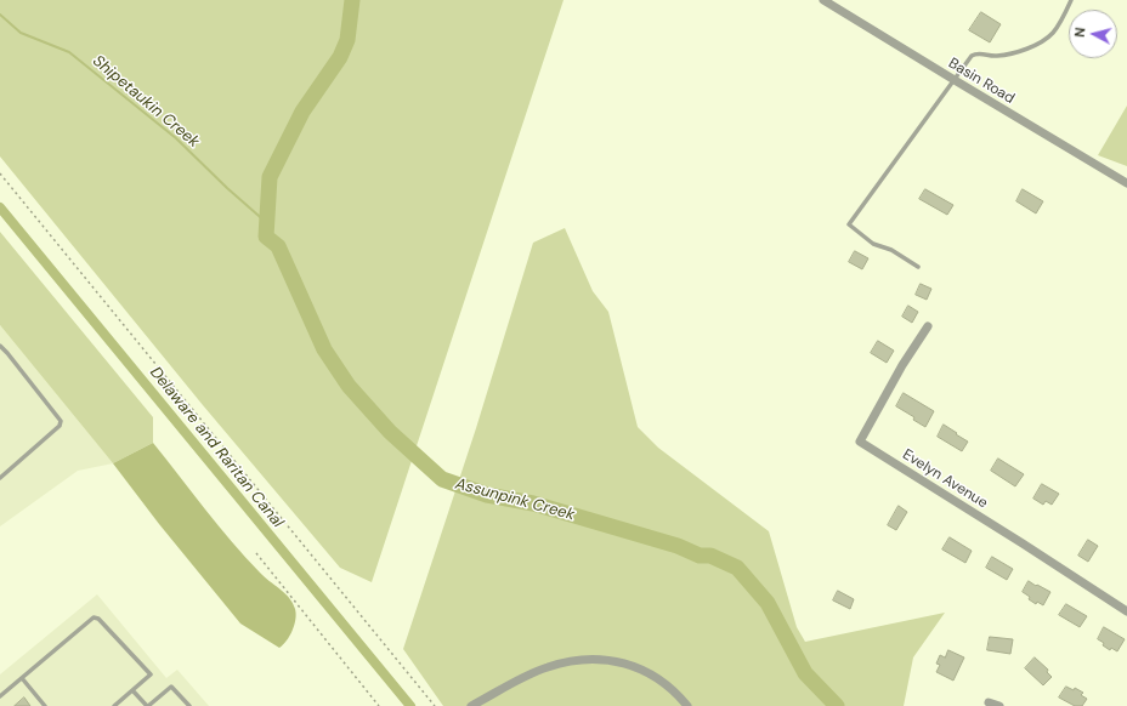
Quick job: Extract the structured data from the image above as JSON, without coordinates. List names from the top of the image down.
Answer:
{
  "streets": {
    "street": ["Basin Road", "Evelyn Avenue"]
  },
  "water": ["Shipetaukin Creek", "Delaware and Raritan Canal", "Assunpink Creek"],
  "north": "left"
}
